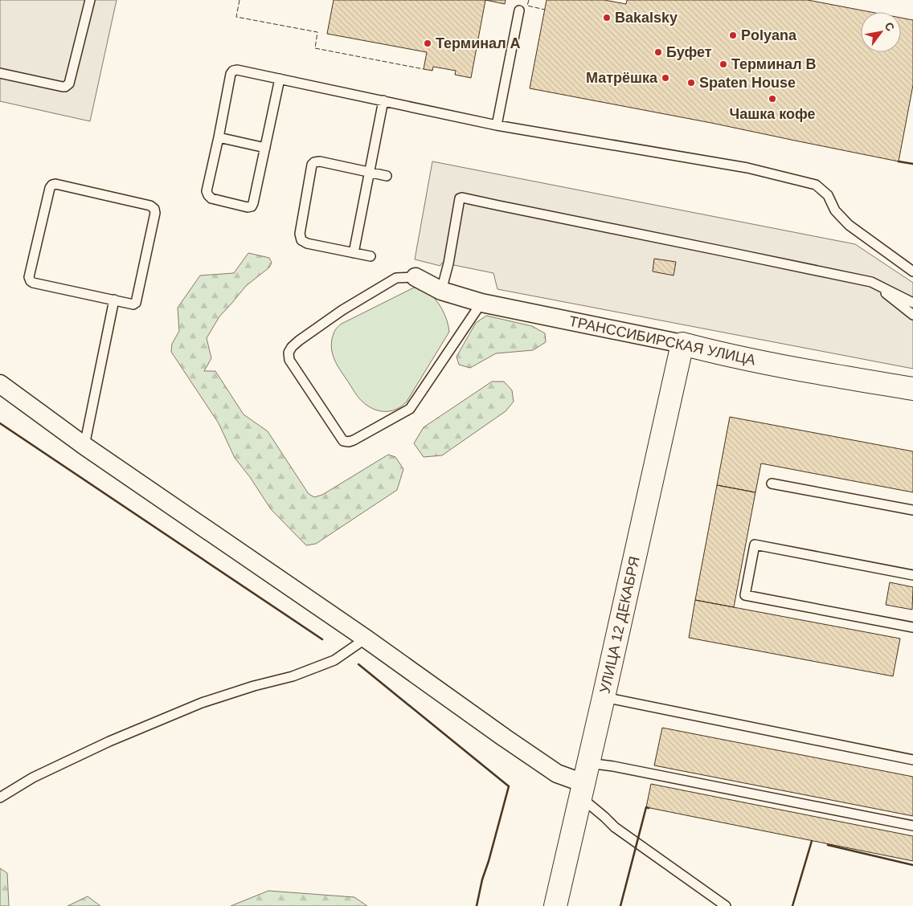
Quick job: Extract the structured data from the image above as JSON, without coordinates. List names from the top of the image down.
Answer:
{
  "streets": {
    "main road": ["ТРАНССИБИРСКАЯ УЛИЦА", "УЛИЦА 12 ДЕКАБРЯ"]
  },
  "crossings": [
    ["ТРАНССИБИРСКАЯ УЛИЦА", "УЛИЦА 12 ДЕКАБРЯ"]
  ],
  "places": [
    "Bakalsky",
    "Polyana",
    "Терминал A",
    "Буфет",
    "Терминал B",
    "Матрëшка",
    "Spaten House",
    "Чашка кофе"
  ],
  "north": "top right"
}
